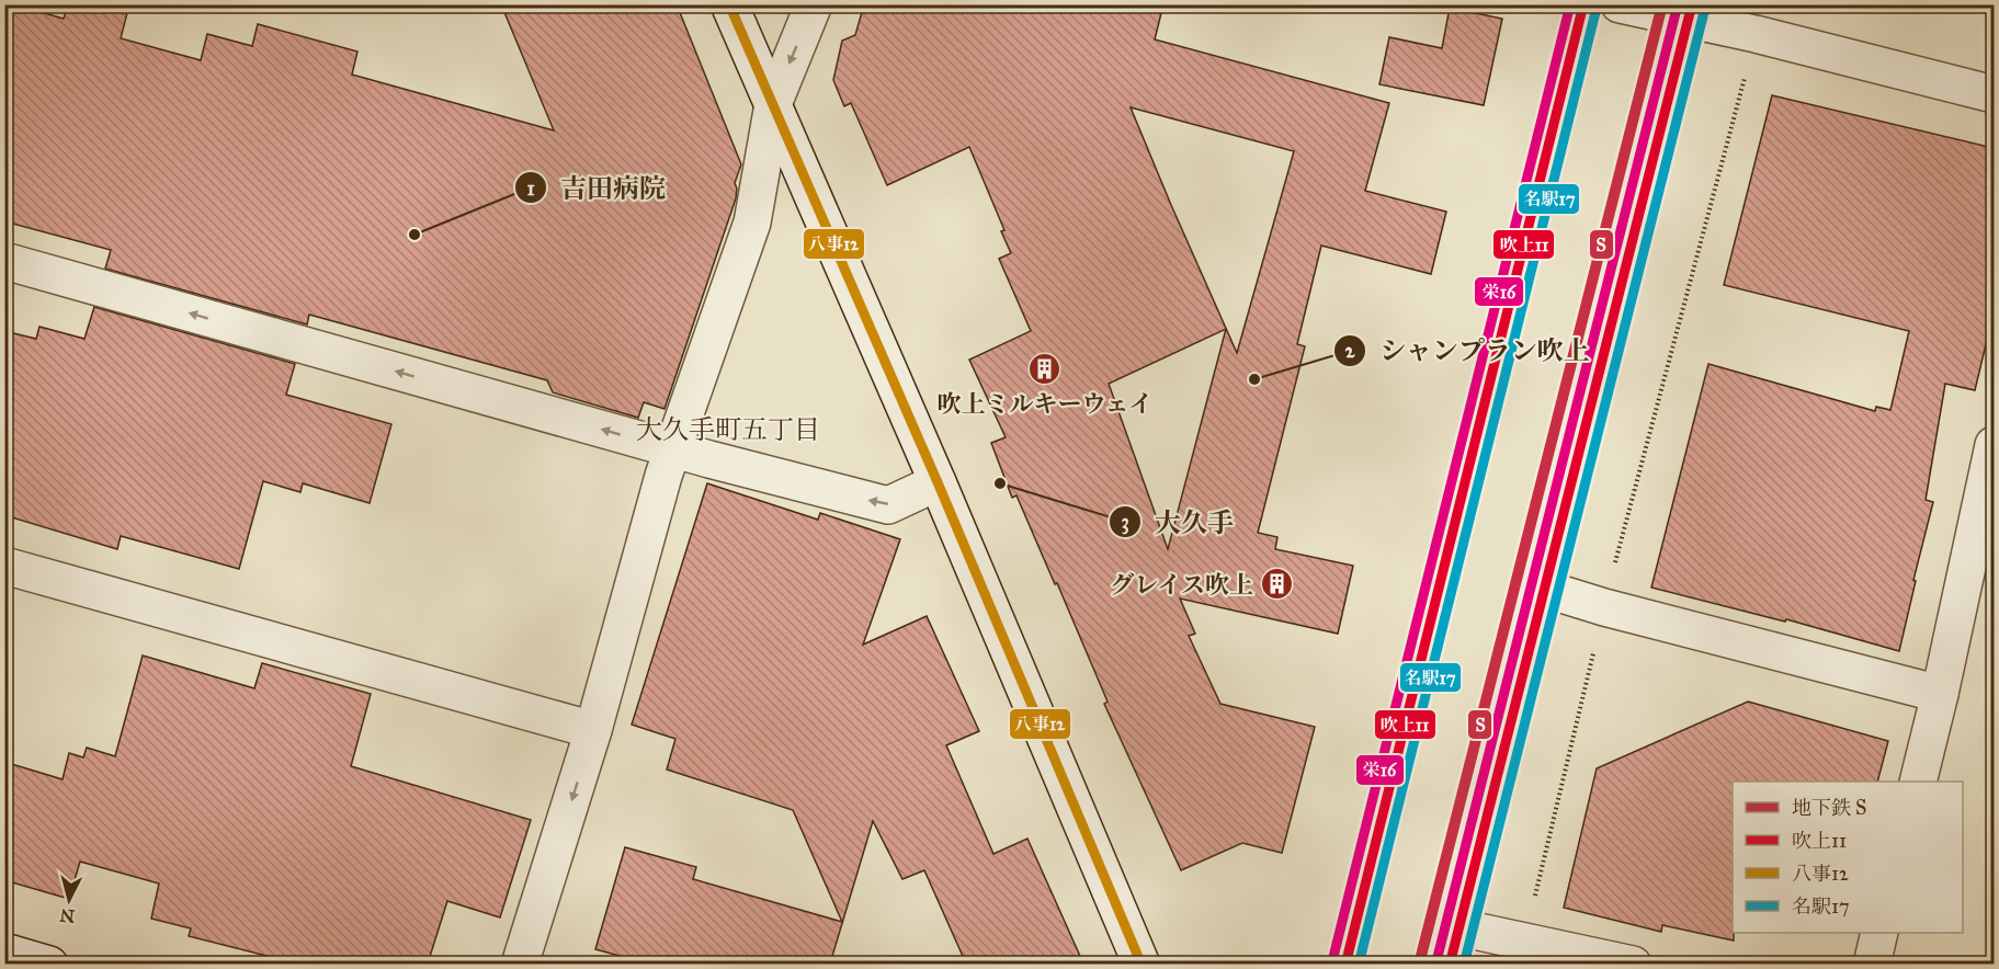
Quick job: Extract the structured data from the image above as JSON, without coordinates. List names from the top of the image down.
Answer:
{
  "districts": ["大久手町五丁目"],
  "places": {
    "other": ["吉田病院", "シャンプラン吹上", "大久手"],
    "building": ["吹上ミルキーウェイ", "グレイス吹上"]
  },
  "lines": [
    "metro line S",
    "transit line 吹上11",
    "transit line 八事12",
    "transit line 栄16",
    "transit line 名駅17"
  ],
  "legend": [
    "地下鉄 S",
    "吹上11",
    "八事12",
    "名駅17"
  ],
  "north": "bottom"
}
